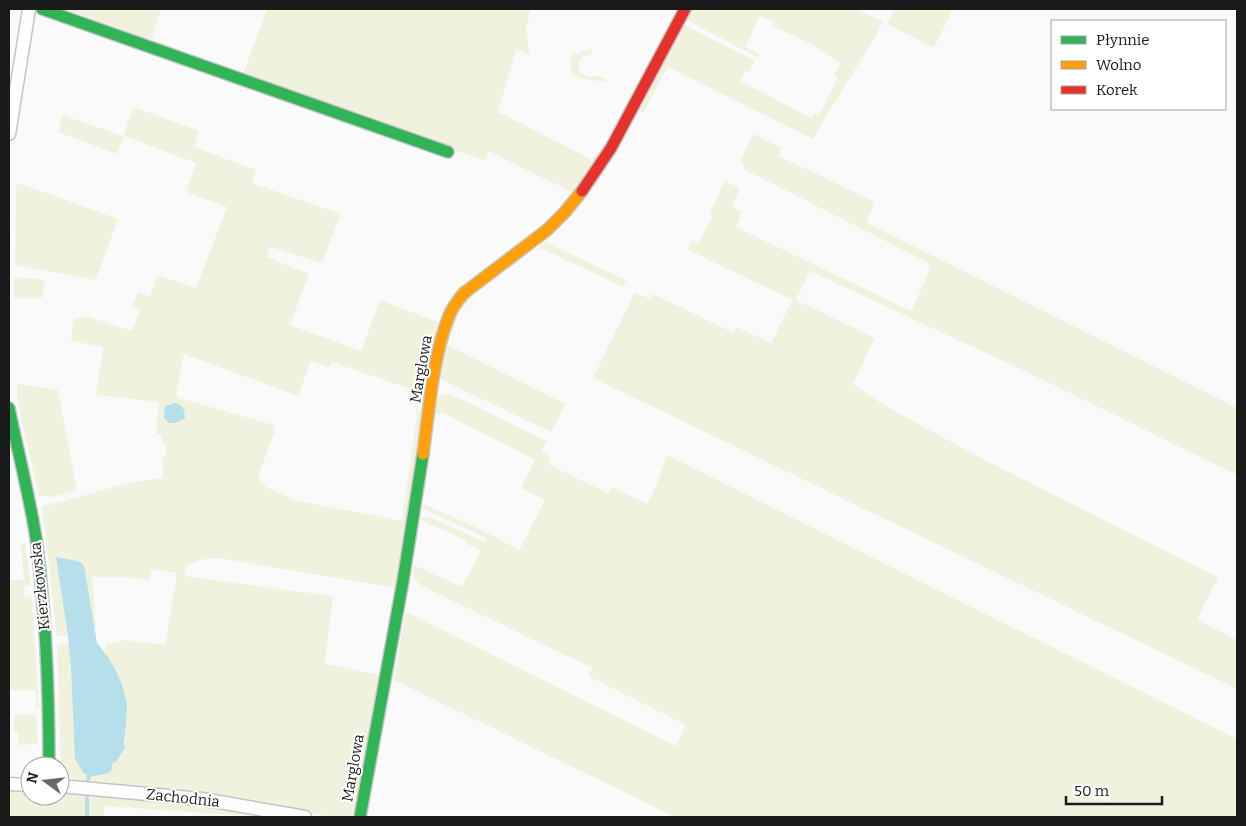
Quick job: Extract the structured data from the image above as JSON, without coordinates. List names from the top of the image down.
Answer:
{
  "streets": {
    "street": ["Marglowa", "Kierzkowska", "Zachodnia"]
  },
  "legend": ["Płynnie", "Wolno", "Korek"],
  "scale_bar": "50 m",
  "north": "left"
}
